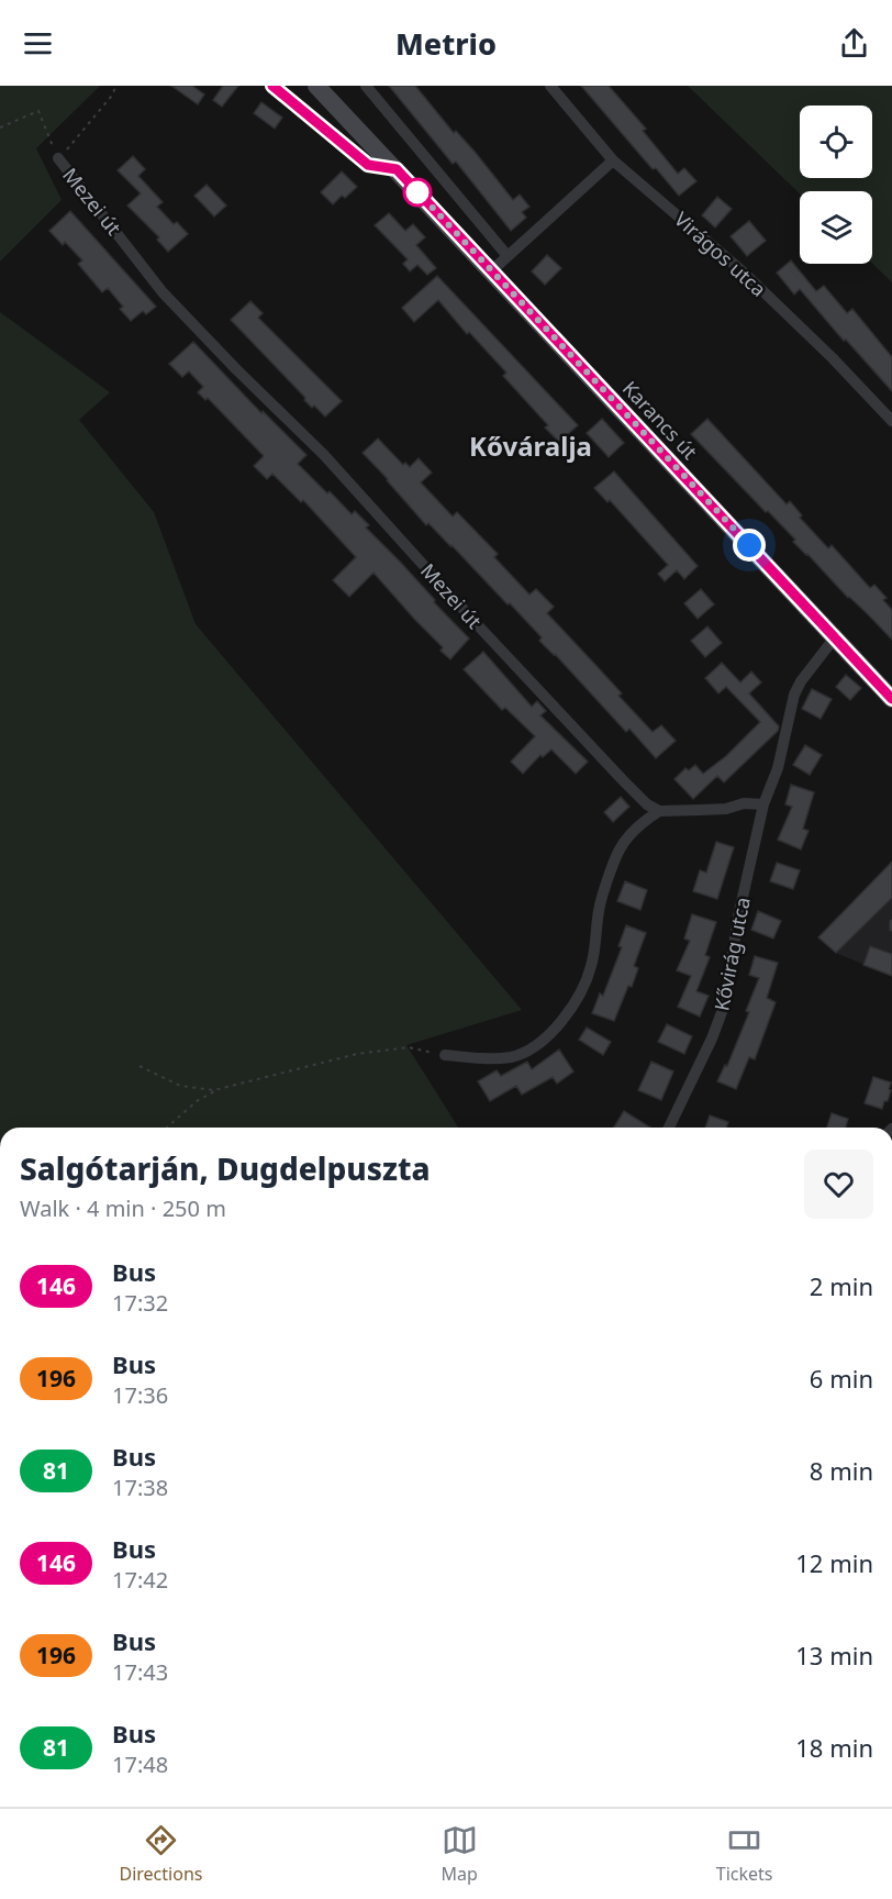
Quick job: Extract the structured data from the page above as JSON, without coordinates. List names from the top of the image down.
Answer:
{
  "streets": {
    "main road": ["Karancs út"],
    "street": ["Mezei út", "Virágos utca", "Kővirág utca"]
  },
  "districts": ["Kőváralja"],
  "lines": ["bus line 146"],
  "page": {
    "header": "Metrio",
    "heading": ["Salgótarján, Dugdelpuszta", "Walk · 4 min · 250 m"],
    "list": [
      {
        "mark": "146",
        "name": "Bus",
        "note": "17:32",
        "value": "2 min"
      },
      {
        "mark": "196",
        "name": "Bus",
        "note": "17:36",
        "value": "6 min"
      },
      {
        "mark": "81",
        "name": "Bus",
        "note": "17:38",
        "value": "8 min"
      },
      {
        "mark": "146",
        "name": "Bus",
        "note": "17:42",
        "value": "12 min"
      },
      {
        "mark": "196",
        "name": "Bus",
        "note": "17:43",
        "value": "13 min"
      },
      {
        "mark": "81",
        "name": "Bus",
        "note": "17:48",
        "value": "18 min"
      }
    ],
    "tabs": ["Directions", "Map", "Tickets"]
  }
}
